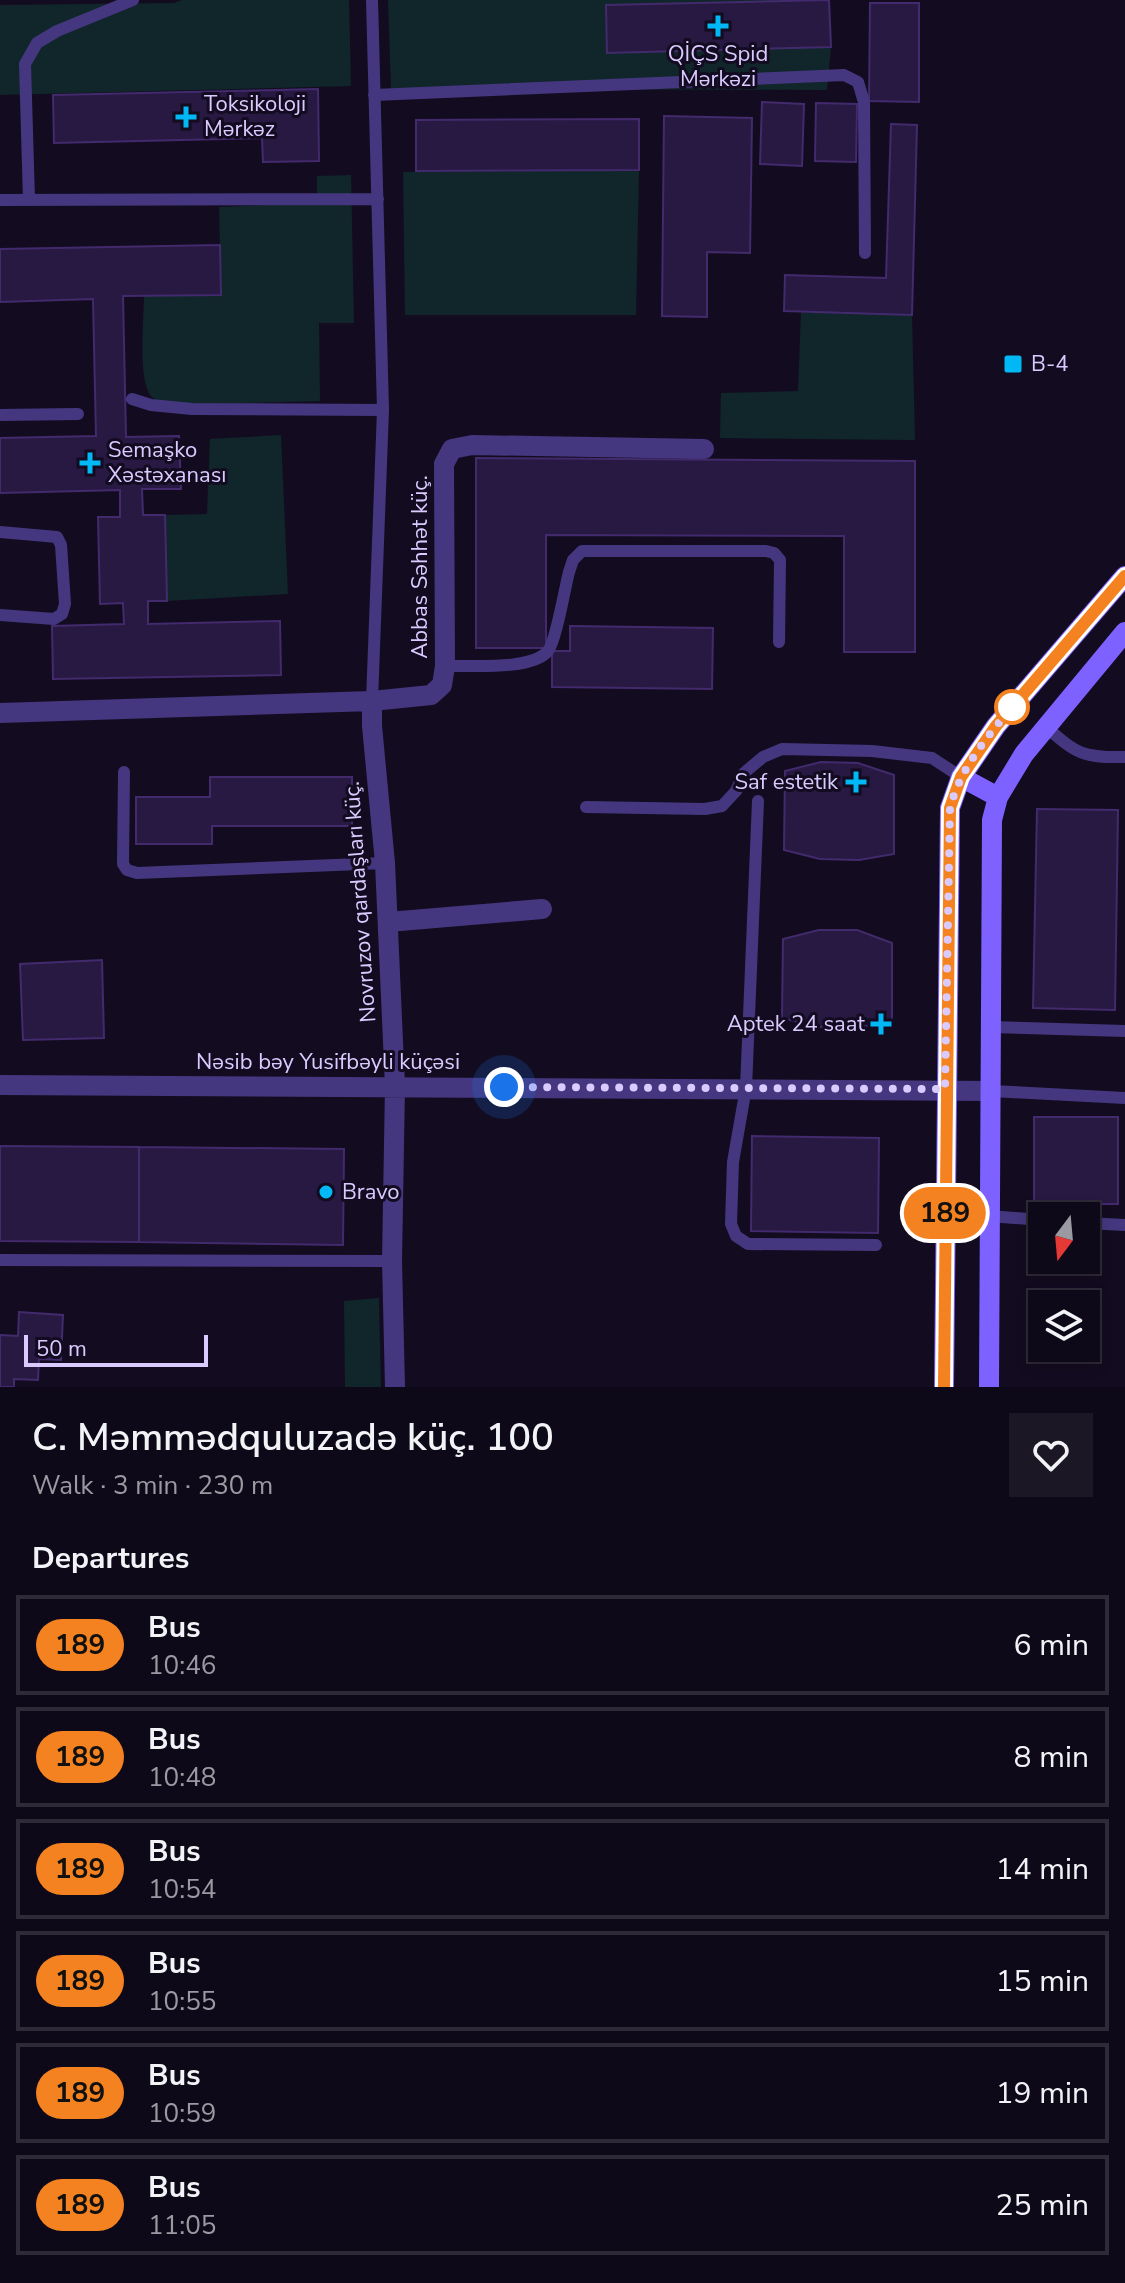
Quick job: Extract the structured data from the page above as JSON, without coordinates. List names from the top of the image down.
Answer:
{
  "streets": {
    "street": ["Abbas Səhhət küç.", "Novruzov qardaşları küç.", "Nəsib bəy Yusifbəyli küçəsi"]
  },
  "crossings": [
    ["Abbas Səhhət küç.", "Novruzov qardaşları küç."],
    ["Novruzov qardaşları küç.", "Nəsib bəy Yusifbəyli küçəsi"]
  ],
  "places": {
    "health": [
      "QİÇS Spid Mərkəzi",
      "Toksikoloji Mərkəz",
      "Semaşko Xəstəxanası",
      "Saf estetik",
      "Aptek 24 saat"
    ],
    "transit": ["B-4"],
    "other": ["Bravo"]
  },
  "lines": ["bus line 189"],
  "scale_bar": "50 m",
  "north": "bottom",
  "page": {
    "on_map": "189",
    "scale": "50 m",
    "heading": [
      ["C. Məmmədquluzadə küç. 100", "Walk · 3 min · 230 m"],
      "Departures"
    ],
    "list": [
      {
        "mark": "189",
        "name": "Bus",
        "note": "10:46",
        "value": "6 min"
      },
      {
        "mark": "189",
        "name": "Bus",
        "note": "10:48",
        "value": "8 min"
      },
      {
        "mark": "189",
        "name": "Bus",
        "note": "10:54",
        "value": "14 min"
      },
      {
        "mark": "189",
        "name": "Bus",
        "note": "10:55",
        "value": "15 min"
      },
      {
        "mark": "189",
        "name": "Bus",
        "note": "10:59",
        "value": "19 min"
      },
      {
        "mark": "189",
        "name": "Bus",
        "note": "11:05",
        "value": "25 min"
      }
    ]
  }
}
